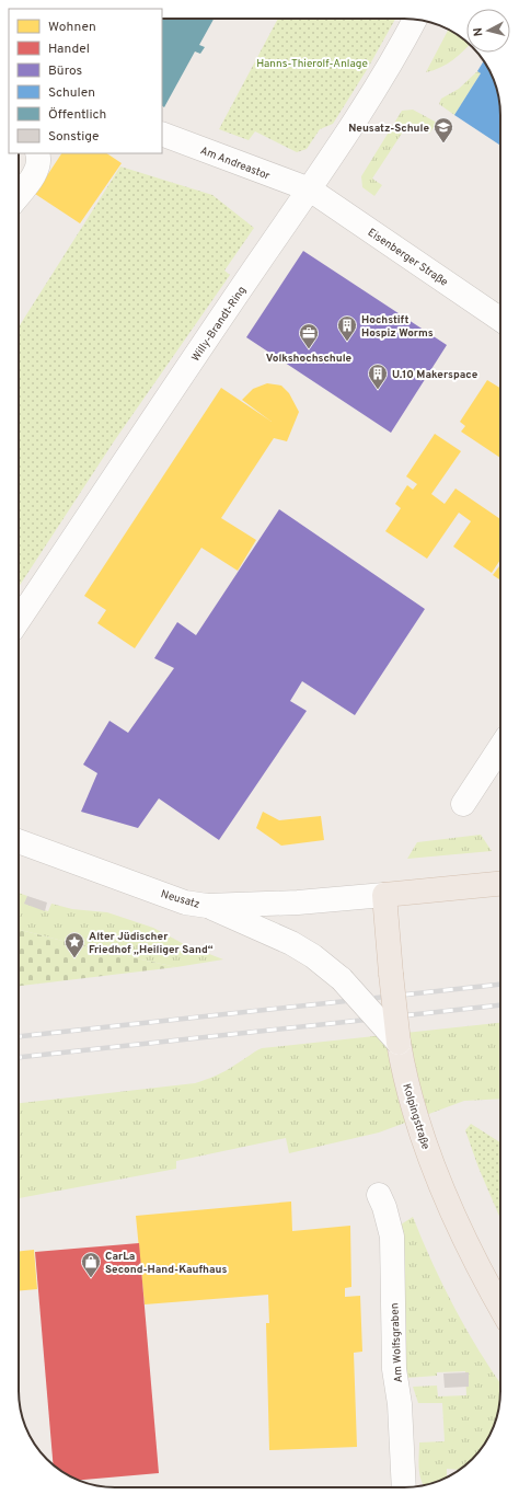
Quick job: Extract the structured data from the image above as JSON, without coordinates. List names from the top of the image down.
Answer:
{
  "streets": {
    "main road": ["Kolpingstraße"],
    "street": [
      "Am Andreastor",
      "Eisenberger Straße",
      "Willy-Brandt-Ring",
      "Neusatz",
      "Am Wolfsgraben"
    ]
  },
  "crossings": [
    ["Am Andreastor", "Eisenberger Straße"],
    ["Am Andreastor", "Willy-Brandt-Ring"],
    ["Eisenberger Straße", "Willy-Brandt-Ring"],
    ["Neusatz", "Kolpingstraße"]
  ],
  "parks": ["Hanns-Thierolf-Anlage"],
  "places": {
    "school or university": ["Neusatz-Schule"],
    "building": ["Hochstift Hospiz Worms", "U.10 Makerspace"],
    "office": ["Volkshochschule"],
    "place": ["Alter Jüdischer Friedhof „Heiliger Sand“"],
    "shop": ["CarLa Second-Hand-Kaufhaus"]
  },
  "legend": [
    "Wohnen",
    "Handel",
    "Büros",
    "Schulen",
    "Öffentlich",
    "Sonstige"
  ],
  "north": "left"
}
